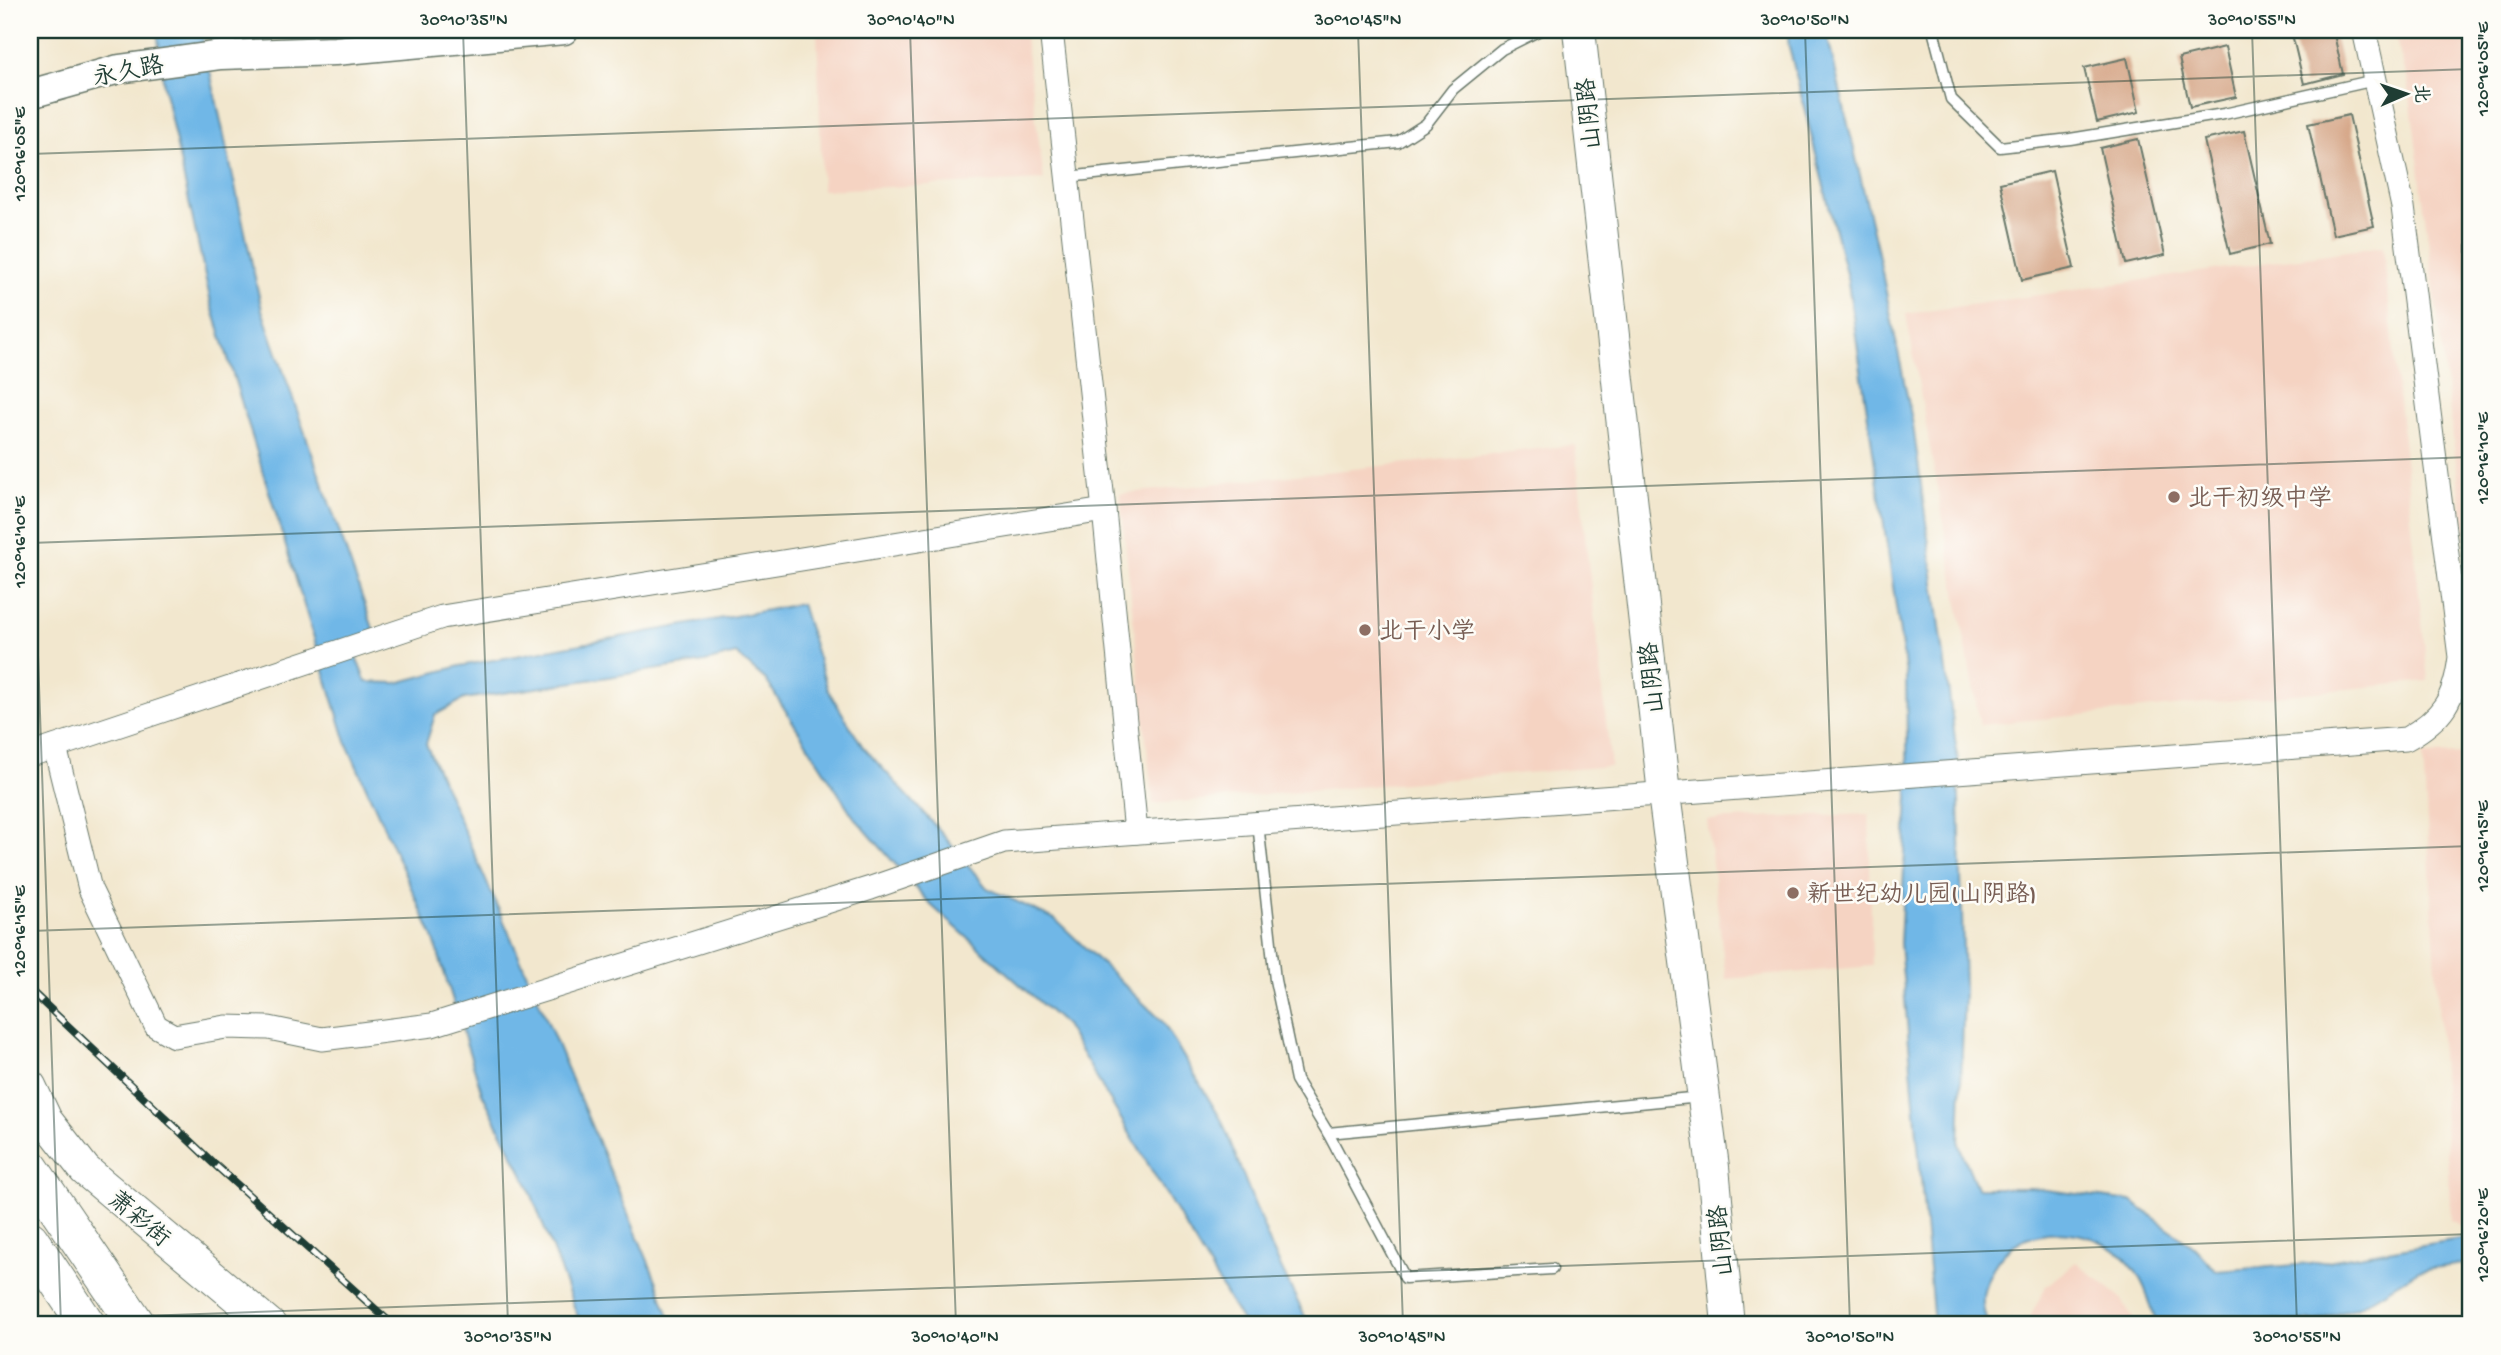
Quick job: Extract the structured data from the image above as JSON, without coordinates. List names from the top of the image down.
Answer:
{
  "streets": {
    "main road": ["山阴路", "萧彩街"],
    "street": ["永久路"]
  },
  "places": ["北干初级中学", "北干小学", "新世纪幼儿园(山阴路)"],
  "north": "right",
  "coordinates": [
    "30°10'35\"N",
    "30°10'40\"N",
    "30°10'45\"N",
    "30°10'50\"N",
    "30°10'55\"N",
    "120°16'05\"E",
    "120°16'10\"E",
    "120°16'15\"E",
    "120°16'20\"E"
  ]
}
